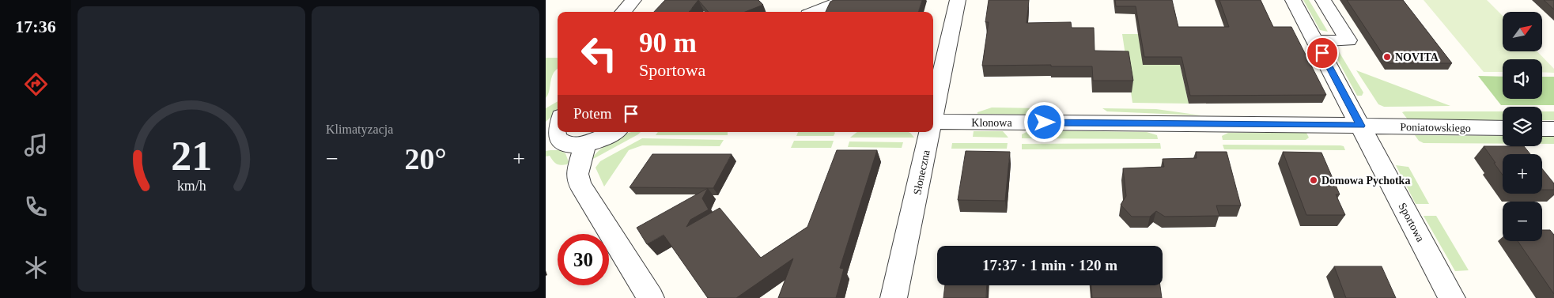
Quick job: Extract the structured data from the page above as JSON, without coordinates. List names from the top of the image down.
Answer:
{
  "streets": {
    "street": [
      "Klonowa",
      "Poniatowskiego",
      "Słoneczna",
      "Sportowa"
    ]
  },
  "crossings": [
    ["Klonowa", "Poniatowskiego"],
    ["Klonowa", "Sportowa"],
    ["Poniatowskiego", "Sportowa"]
  ],
  "places": ["NOVITA", "Domowa Pychotka"],
  "north": "top right",
  "page": {
    "tabs": "17:36",
    "tile": "Klimatyzacja",
    "map_buttons": ["+", "−"],
    "turn": ["90 m", "Sportowa"],
    "then": "Potem",
    "heat": ["−", "20°", "+"],
    "limit": "30",
    "trip": "17:37 · 1 min · 120 m",
    "gauge": ["21", "km/h"]
  }
}
